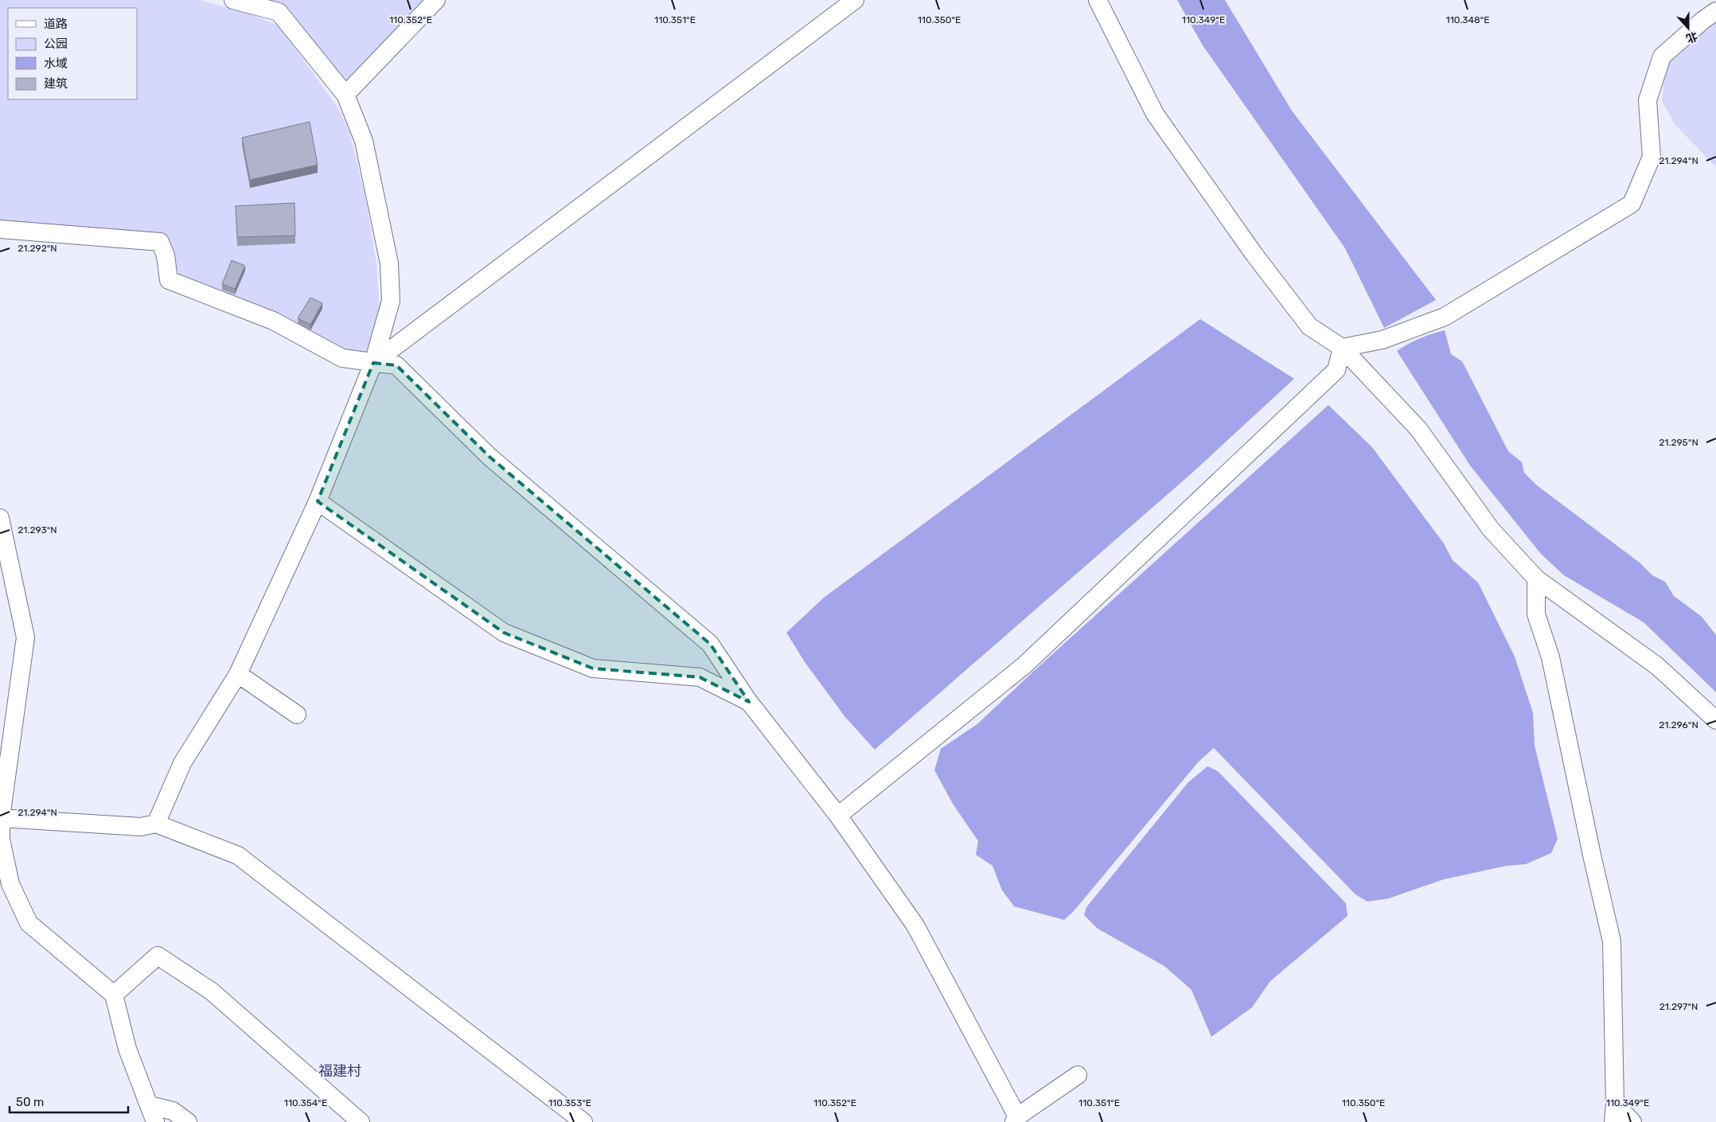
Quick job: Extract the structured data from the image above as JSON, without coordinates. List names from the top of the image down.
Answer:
{
  "districts": ["福建村"],
  "legend": [
    "道路",
    "公园",
    "水域",
    "建筑"
  ],
  "scale_bar": "50 m",
  "north": "bottom",
  "coordinates": [
    "110.352°E",
    "110.351°E",
    "110.350°E",
    "110.349°E",
    "110.348°E",
    "21.294°N",
    "21.292°N",
    "21.295°N",
    "21.293°N",
    "21.296°N",
    "21.297°N",
    "110.354°E",
    "110.353°E"
  ]
}
